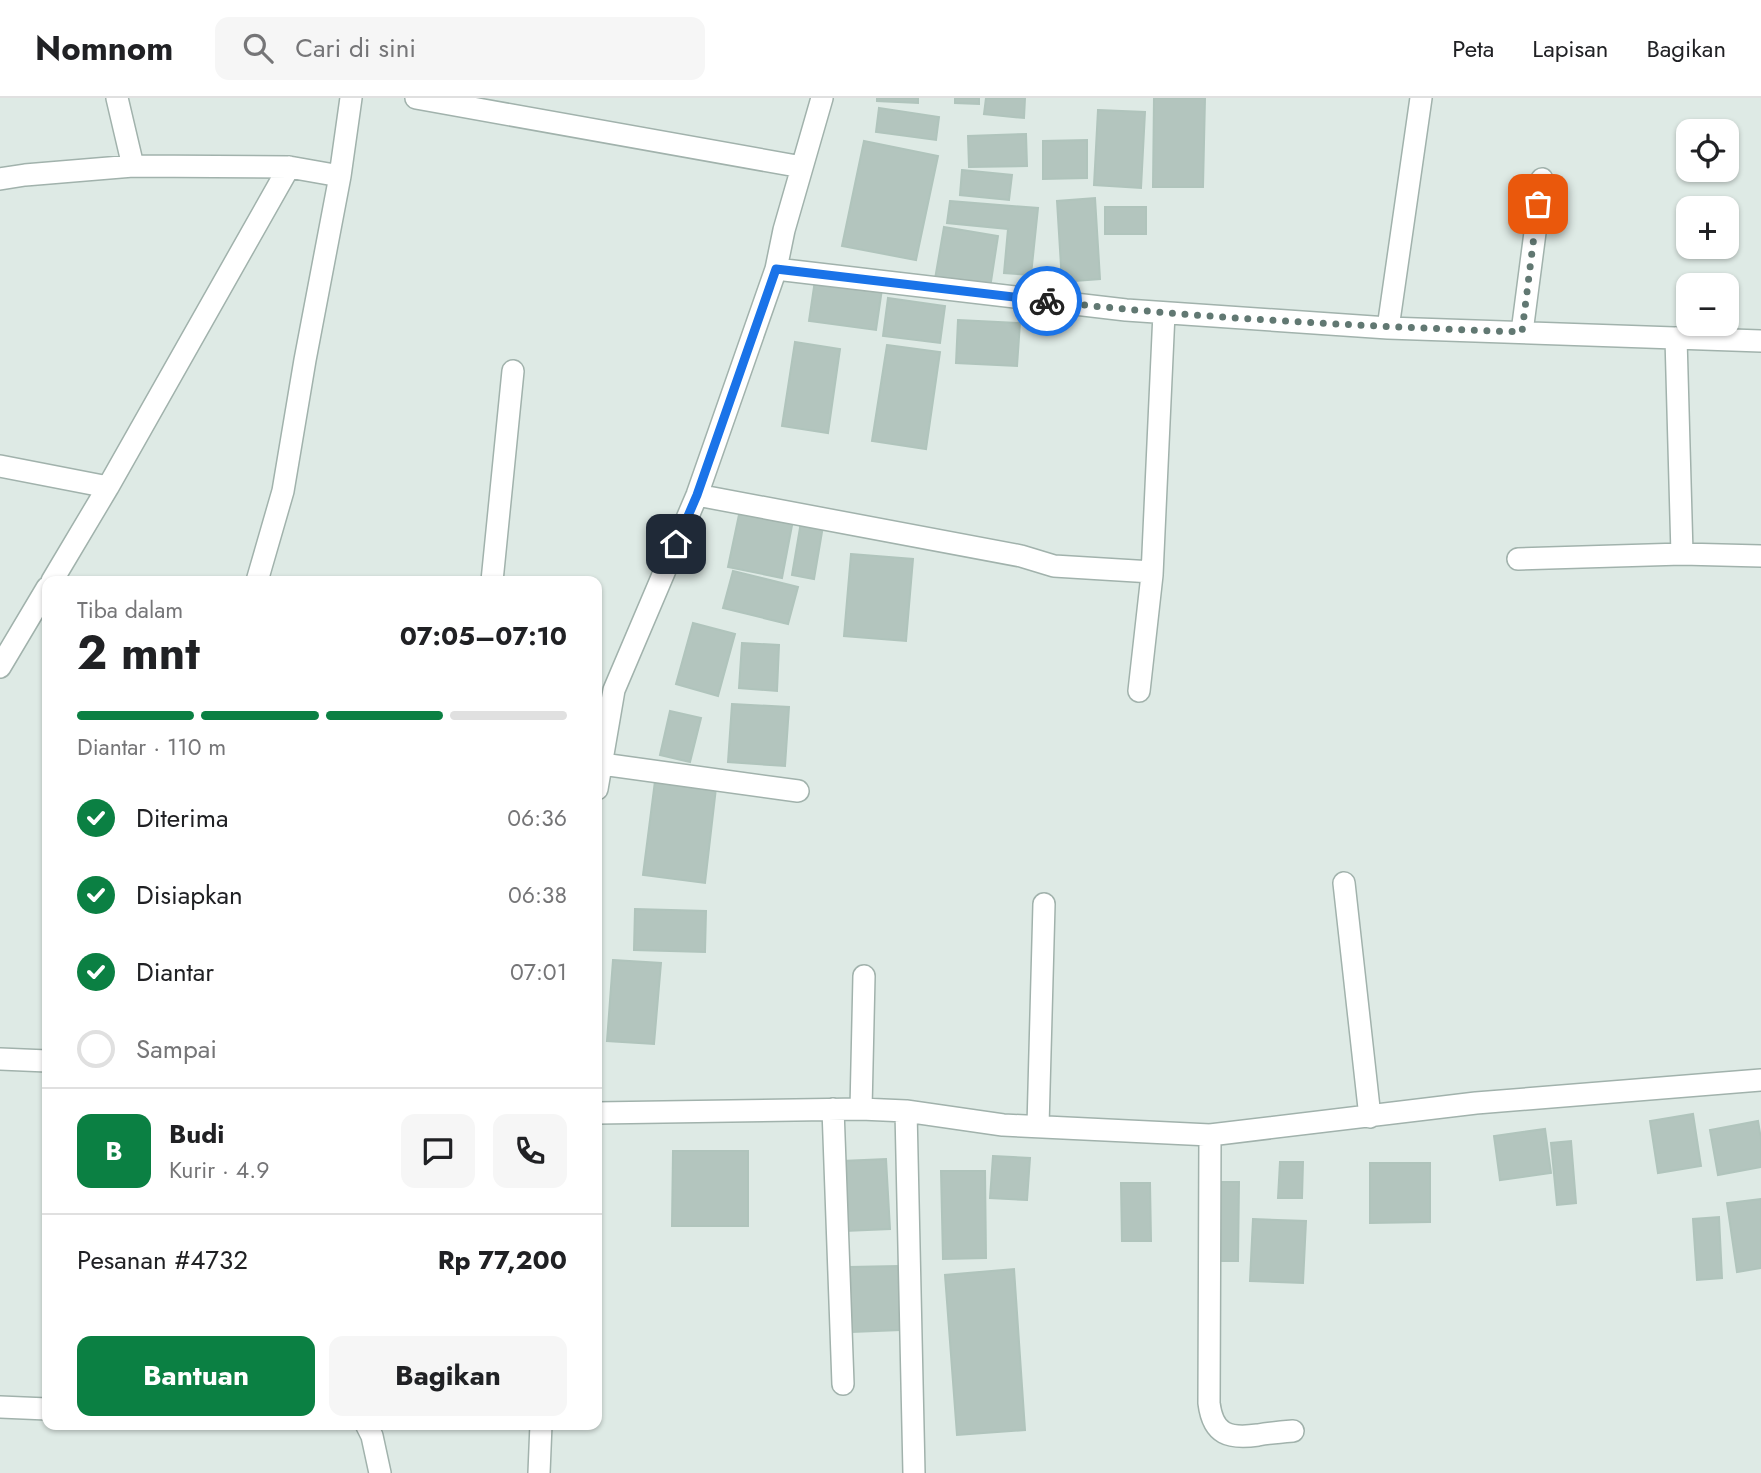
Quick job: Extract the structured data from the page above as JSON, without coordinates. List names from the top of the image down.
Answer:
{
  "page": {
    "header": "Nomnom",
    "search": "Cari di sini",
    "nav": ["Peta", "Lapisan", "Bagikan"],
    "map_buttons": ["+", "−"],
    "heading": ["2 mnt", "Tiba dalam", "07:05–07:10"],
    "panel": [
      "Budi",
      "Kurir · 4.9",
      "Pesanan #4732",
      "Rp 77,200"
    ],
    "bar": "Diantar · 110 m",
    "list": [
      ["Diterima", "06:36"],
      ["Disiapkan", "06:38"],
      ["Diantar", "07:01"],
      "Sampai"
    ],
    "round": "B",
    "buttons": ["Bantuan", "Bagikan"]
  }
}
